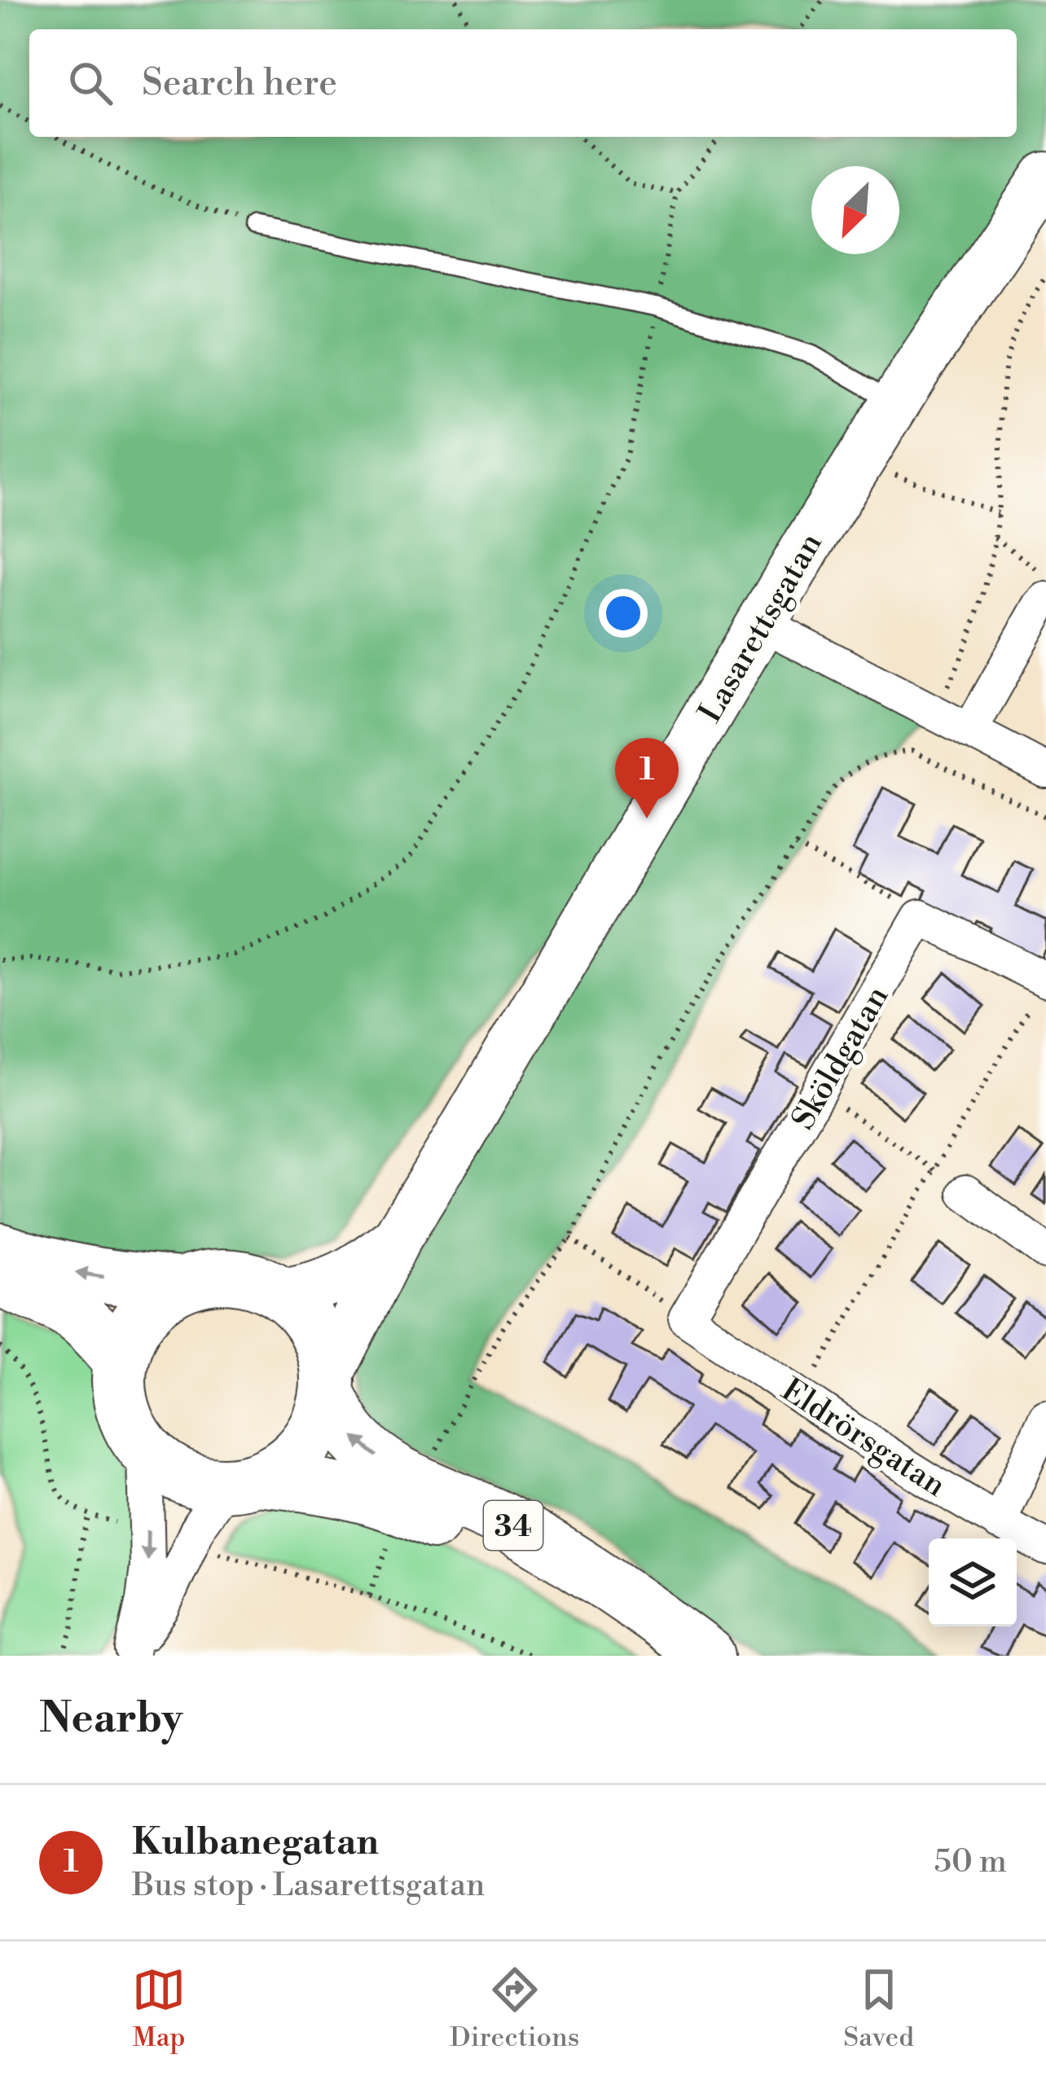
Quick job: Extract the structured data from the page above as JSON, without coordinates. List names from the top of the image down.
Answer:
{
  "streets": {
    "main road": ["34"],
    "street": ["Lasarettsgatan", "Sköldgatan", "Eldrörsgatan"]
  },
  "crossings": [
    ["Lasarettsgatan", "34"],
    ["Sköldgatan", "Eldrörsgatan"]
  ],
  "north": "bottom left",
  "page": {
    "search": "Search here",
    "pins": "1",
    "heading": "Nearby",
    "list": [
      {
        "mark": "1",
        "name": "Kulbanegatan",
        "note": "Bus stop · Lasarettsgatan",
        "value": "50 m"
      }
    ],
    "nav": ["Map", "Directions", "Saved"]
  }
}
